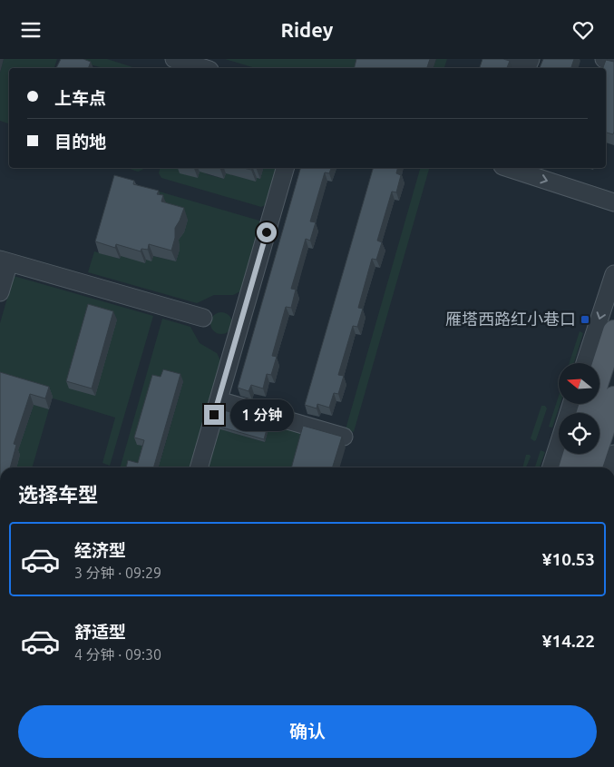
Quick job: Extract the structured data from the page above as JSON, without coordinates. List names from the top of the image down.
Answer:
{
  "places": {
    "transit": ["雁塔西路红小巷口"]
  },
  "north": "left",
  "page": {
    "header": "Ridey",
    "banner": ["上车点", "目的地"],
    "bubble": "1 分钟",
    "heading": "选择车型",
    "list": [
      {
        "name": "经济型",
        "note": "3 分钟 · 09:29",
        "value": "¥10.53"
      },
      {
        "name": "舒适型",
        "note": "4 分钟 · 09:30",
        "value": "¥14.22"
      }
    ],
    "buttons": "确认"
  }
}
